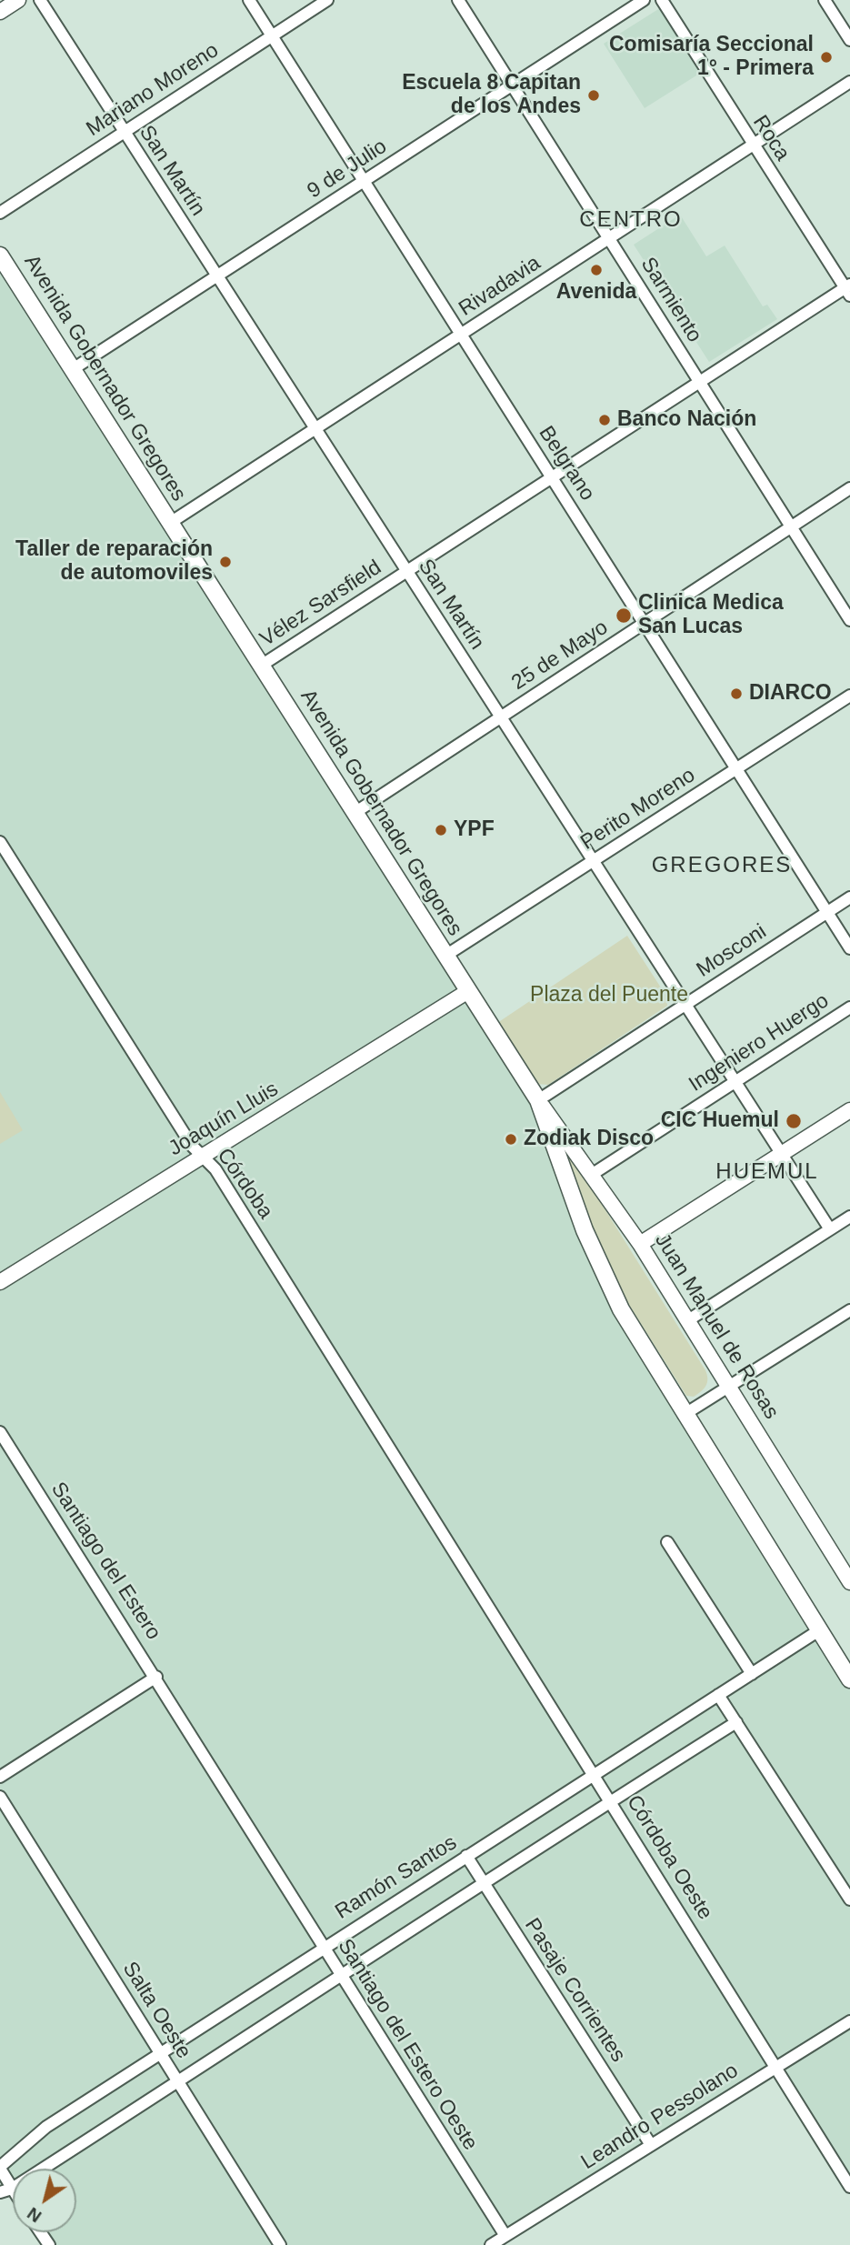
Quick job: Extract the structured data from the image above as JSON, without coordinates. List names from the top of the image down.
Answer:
{
  "streets": {
    "main road": ["Avenida Gobernador Gregores"],
    "street": [
      "Mariano Moreno",
      "Roca",
      "9 de Julio",
      "San Martín",
      "Rivadavia",
      "Sarmiento",
      "Belgrano",
      "Vélez Sarsfield",
      "25 de Mayo",
      "Perito Moreno",
      "Mosconi",
      "Ingeniero Huergo",
      "Joaquín Lluis",
      "Córdoba",
      "Juan Manuel de Rosas",
      "Santiago del Estero",
      "Córdoba Oeste",
      "Ramón Santos",
      "Pasaje Corrientes",
      "Salta Oeste",
      "Santiago del Estero Oeste",
      "Leandro Pessolano"
    ]
  },
  "crossings": [
    ["Mariano Moreno", "San Martín"],
    ["Mariano Moreno", "Belgrano"],
    ["Roca", "Rivadavia"],
    ["Roca", "Vélez Sarsfield"],
    ["9 de Julio", "San Martín"],
    ["9 de Julio", "Sarmiento"],
    ["9 de Julio", "Avenida Gobernador Gregores"],
    ["9 de Julio", "Belgrano"],
    ["San Martín", "Rivadavia"],
    ["San Martín", "Vélez Sarsfield"],
    ["San Martín", "25 de Mayo"],
    ["San Martín", "Perito Moreno"],
    ["San Martín", "Mosconi"],
    ["San Martín", "Ingeniero Huergo"],
    ["Rivadavia", "Sarmiento"],
    ["Rivadavia", "Avenida Gobernador Gregores"],
    ["Rivadavia", "Belgrano"],
    ["Sarmiento", "Vélez Sarsfield"],
    ["Sarmiento", "25 de Mayo"],
    ["Avenida Gobernador Gregores", "Vélez Sarsfield"],
    ["Avenida Gobernador Gregores", "25 de Mayo"],
    ["Avenida Gobernador Gregores", "Perito Moreno"],
    ["Avenida Gobernador Gregores", "Mosconi"],
    ["Avenida Gobernador Gregores", "Joaquín Lluis"],
    ["Avenida Gobernador Gregores", "Juan Manuel de Rosas"],
    ["Avenida Gobernador Gregores", "Ramón Santos"],
    ["Belgrano", "Vélez Sarsfield"],
    ["Belgrano", "25 de Mayo"],
    ["Belgrano", "Perito Moreno"],
    ["Belgrano", "Mosconi"],
    ["Mosconi", "Juan Manuel de Rosas"],
    ["Ingeniero Huergo", "Juan Manuel de Rosas"],
    ["Joaquín Lluis", "Córdoba"],
    ["Córdoba", "Córdoba Oeste"],
    ["Santiago del Estero", "Santiago del Estero Oeste"],
    ["Córdoba Oeste", "Ramón Santos"],
    ["Córdoba Oeste", "Leandro Pessolano"],
    ["Ramón Santos", "Pasaje Corrientes"],
    ["Ramón Santos", "Salta Oeste"],
    ["Ramón Santos", "Santiago del Estero Oeste"],
    ["Pasaje Corrientes", "Leandro Pessolano"],
    ["Santiago del Estero Oeste", "Leandro Pessolano"]
  ],
  "districts": ["CENTRO", "GREGORES", "HUEMUL"],
  "parks": ["Plaza del Puente"],
  "places": [
    "Comisaría Seccional 1° - Primera",
    "Escuela 8 Capitan de los Andes",
    "Avenida",
    "Banco Nación",
    "Taller de reparación de automoviles",
    "Clinica Medica San Lucas",
    "DIARCO",
    "YPF",
    "CIC Huemul",
    "Zodiak Disco"
  ],
  "north": "bottom left"
}
